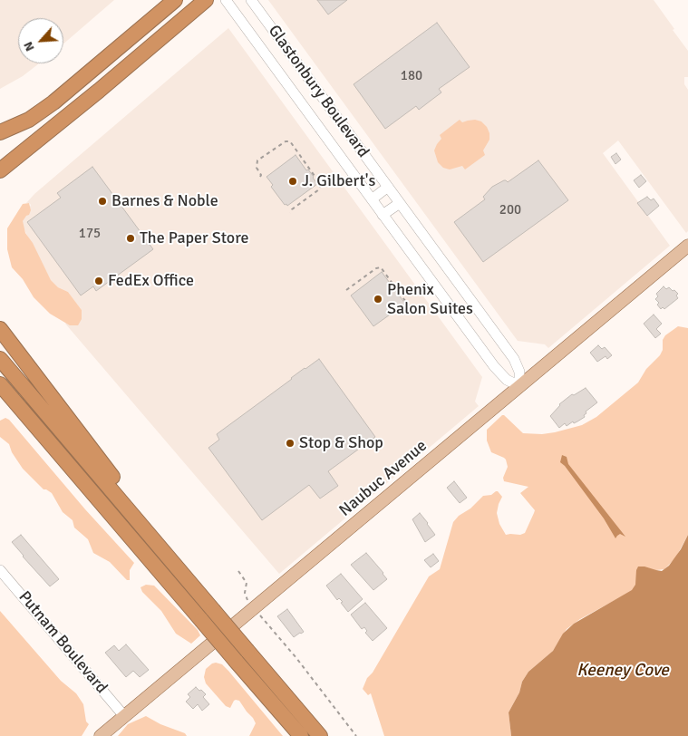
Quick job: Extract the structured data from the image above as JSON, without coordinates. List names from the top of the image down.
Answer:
{
  "streets": {
    "main road": ["Naubuc Avenue"],
    "street": ["Glastonbury Boulevard", "Putnam Boulevard"]
  },
  "crossings": [
    ["Glastonbury Boulevard", "Naubuc Avenue"],
    ["Naubuc Avenue", "Putnam Boulevard"]
  ],
  "water": ["Keeney Cove"],
  "places": [
    "J. Gilbert's",
    "Barnes & Noble",
    "The Paper Store",
    "FedEx Office",
    "Phenix Salon Suites",
    "Stop & Shop"
  ],
  "house_numbers": ["180", "200", "175"],
  "north": "bottom left"
}
